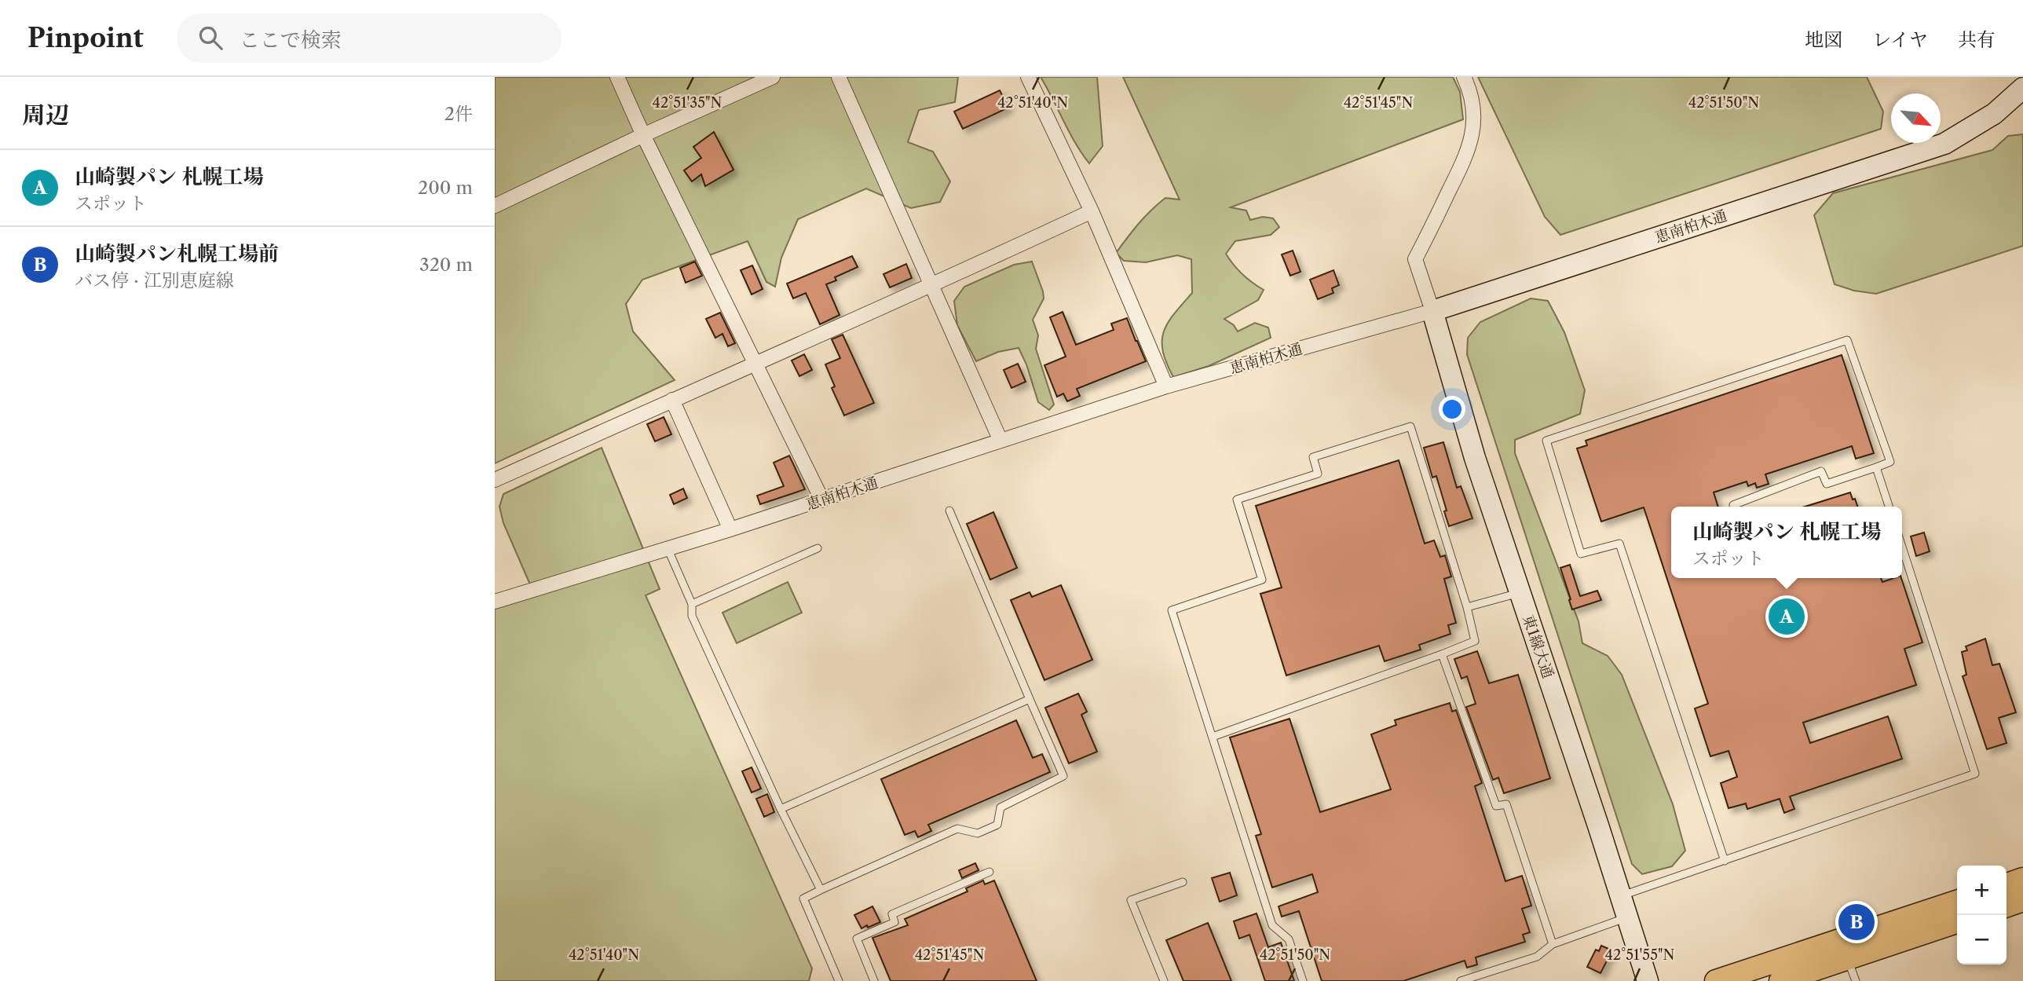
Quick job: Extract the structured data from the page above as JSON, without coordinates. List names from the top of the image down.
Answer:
{
  "streets": {
    "street": ["恵南柏木通", "東1線大通"]
  },
  "crossings": [
    ["恵南柏木通", "東1線大通"]
  ],
  "north": "bottom right",
  "page": {
    "header": "Pinpoint",
    "search": "ここで検索",
    "nav": ["地図", "レイヤ", "共有"],
    "heading": ["周辺", "2件"],
    "list": [
      {
        "mark": "A",
        "name": "山崎製パン 札幌工場",
        "note": "スポット",
        "value": "200 m"
      },
      {
        "mark": "B",
        "name": "山崎製パン札幌工場前",
        "note": "バス停 · 江別恵庭線",
        "value": "320 m"
      }
    ],
    "popup": ["山崎製パン 札幌工場", "スポット"],
    "pins": ["A", "B"],
    "map_buttons": ["+", "−"]
  },
  "coordinates": [
    "42°51'40\"N",
    "42°51'45\"N",
    "42°51'35\"N",
    "42°51'50\"N",
    "42°51'55\"N"
  ]
}
